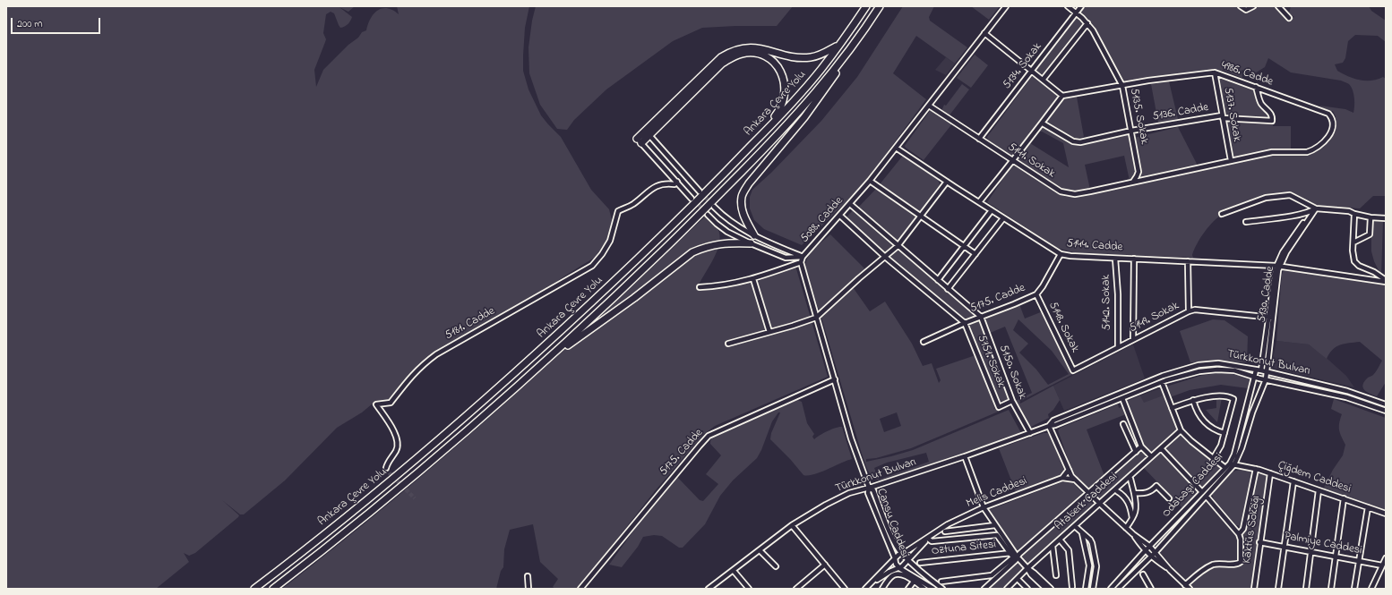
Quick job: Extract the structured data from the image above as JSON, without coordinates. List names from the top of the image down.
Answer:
{
  "streets": {
    "highway": ["Ankara Çevre Yolu"],
    "street": [
      "5134. Sokak",
      "4986. Cadde",
      "5136. Cadde",
      "5137. Sokak",
      "5135. Sokak",
      "5141. Sokak",
      "5088. Cadde",
      "5144. Cadde",
      "5130. Cadde",
      "5175. Cadde",
      "5142. Sokak",
      "5149. Sokak",
      "5181. Cadde",
      "5148. Sokak",
      "5151. Sokak",
      "Türkkonut Bulvarı",
      "5150. Sokak",
      "Çiğdem Caddesi",
      "Odabaşı Caddesi",
      "Melis Caddesi",
      "Ataberk Caddesi",
      "Cansu Caddesi",
      "Kaktüs Sokağı",
      "Palmiye Caddesi",
      "Oztuna Sitesi"
    ]
  },
  "crossings": [
    ["5134. Sokak", "5135. Sokak"],
    ["5134. Sokak", "5141. Sokak"],
    ["4986. Cadde", "5136. Cadde"],
    ["4986. Cadde", "5137. Sokak"],
    ["4986. Cadde", "5135. Sokak"],
    ["4986. Cadde", "5141. Sokak"],
    ["5136. Cadde", "5137. Sokak"],
    ["5136. Cadde", "5135. Sokak"],
    ["5135. Sokak", "5141. Sokak"],
    ["5141. Sokak", "5088. Cadde"],
    ["5088. Cadde", "5144. Cadde"],
    ["5144. Cadde", "5130. Cadde"],
    ["5144. Cadde", "5175. Cadde"],
    ["5144. Cadde", "5142. Sokak"],
    ["5130. Cadde", "5149. Sokak"],
    ["5130. Cadde", "Türkkonut Bulvarı"],
    ["5130. Cadde", "Odabaşı Caddesi"],
    ["5175. Cadde", "5148. Sokak"],
    ["5175. Cadde", "5151. Sokak"],
    ["5175. Cadde", "5150. Sokak"],
    ["5142. Sokak", "5149. Sokak"],
    ["5149. Sokak", "5148. Sokak"],
    ["5151. Sokak", "5150. Sokak"],
    ["Türkkonut Bulvarı", "5150. Sokak"],
    ["Türkkonut Bulvarı", "Odabaşı Caddesi"],
    ["Türkkonut Bulvarı", "Cansu Caddesi"],
    ["Çiğdem Caddesi", "Odabaşı Caddesi"],
    ["Çiğdem Caddesi", "Kaktüs Sokağı"],
    ["Melis Caddesi", "Cansu Caddesi"],
    ["Melis Caddesi", "Oztuna Sitesi"],
    ["Kaktüs Sokağı", "Palmiye Caddesi"]
  ],
  "scale_bar": "200 m"
}
